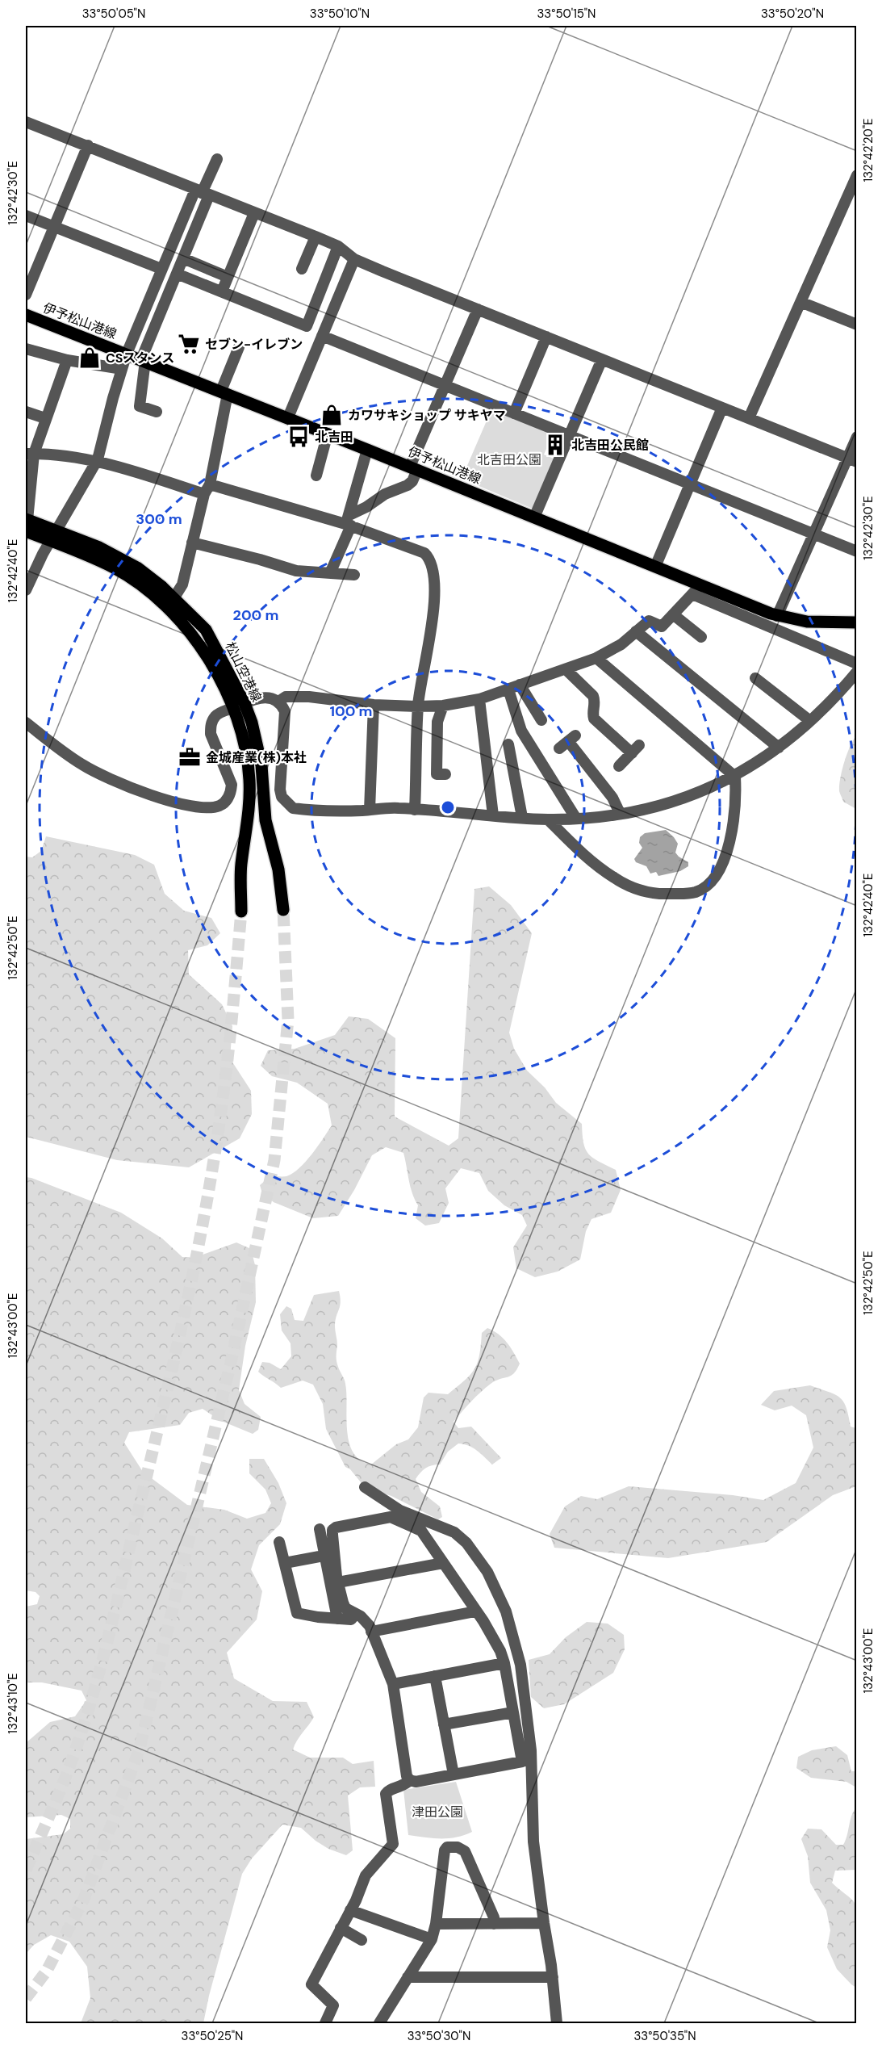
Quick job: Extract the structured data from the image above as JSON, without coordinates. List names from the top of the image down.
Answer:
{
  "streets": {
    "main road": ["伊予松山港線", "松山空港線"]
  },
  "parks": ["北吉田公園", "津田公園"],
  "places": {
    "supermarket": ["セブン-イレブン"],
    "shop": ["CSスタンス", "カワサキショップ サキヤマ"],
    "bus stop": ["北吉田"],
    "building": ["北吉田公民館"],
    "office": ["金城産業(株)本社"]
  },
  "coordinates": [
    "33°50'05\"N",
    "33°50'10\"N",
    "33°50'15\"N",
    "33°50'20\"N",
    "132°42'20\"E",
    "132°42'30\"E",
    "132°42'40\"E",
    "132°42'50\"E",
    "132°43'00\"E",
    "132°43'10\"E",
    "33°50'25\"N",
    "33°50'30\"N",
    "33°50'35\"N"
  ],
  "rings": ["300 m", "200 m", "100 m"]
}
